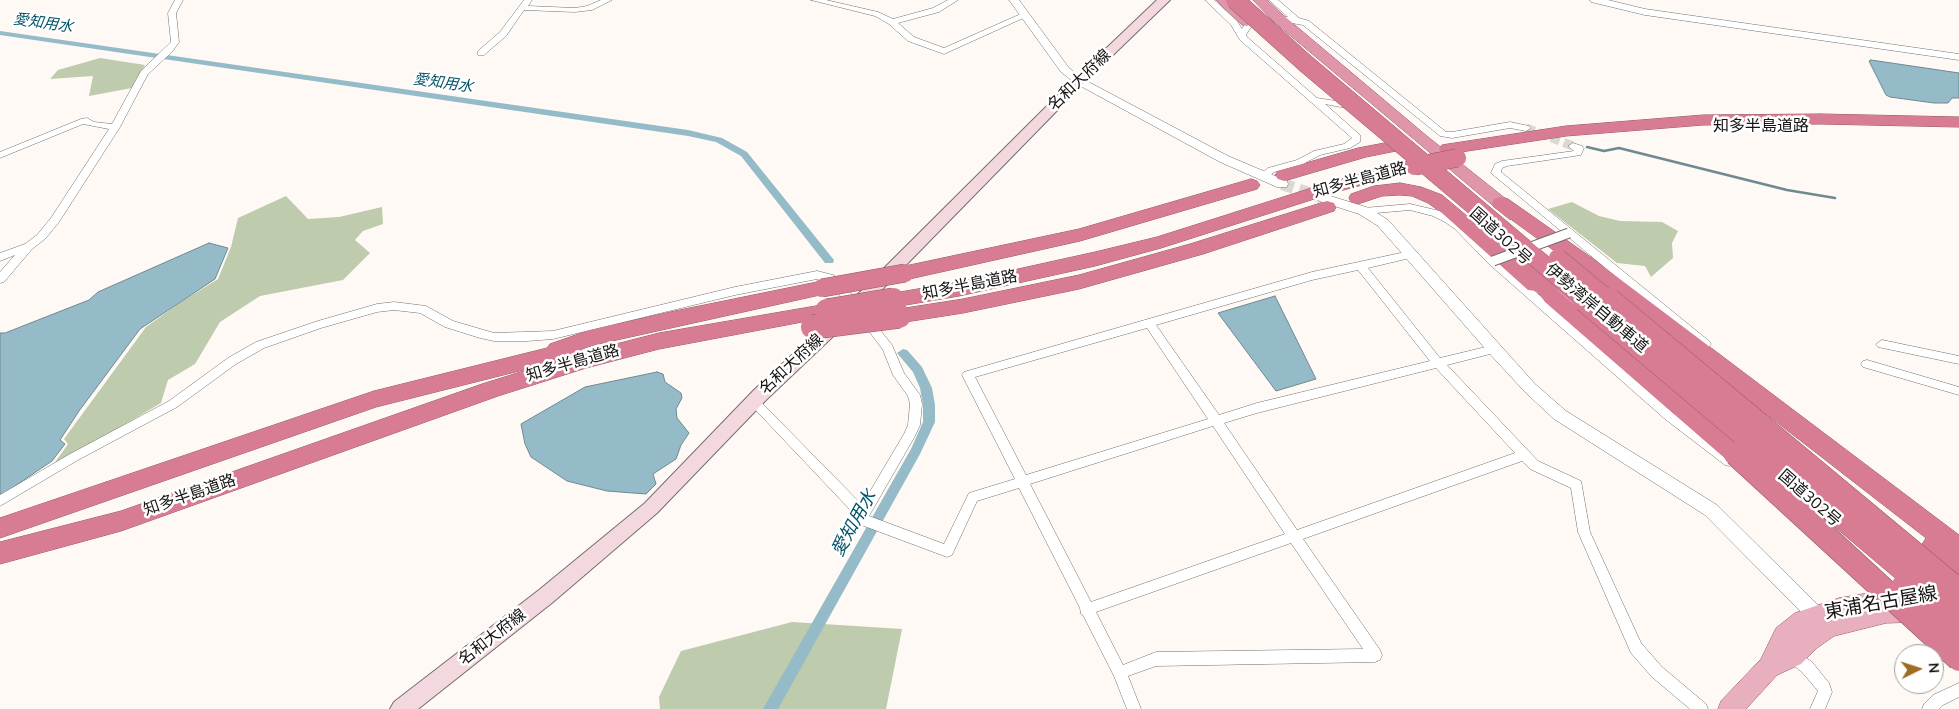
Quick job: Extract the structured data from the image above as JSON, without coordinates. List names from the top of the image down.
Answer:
{
  "streets": {
    "highway": ["知多半島道路", "国道302号", "伊勢湾岸自動車道"],
    "main road": ["名和大府線", "東浦名古屋線"]
  },
  "crossings": [
    ["知多半島道路", "国道302号"],
    ["国道302号", "伊勢湾岸自動車道"],
    ["国道302号", "東浦名古屋線"],
    ["伊勢湾岸自動車道", "東浦名古屋線"]
  ],
  "water": ["愛知用水"],
  "north": "right"
}
